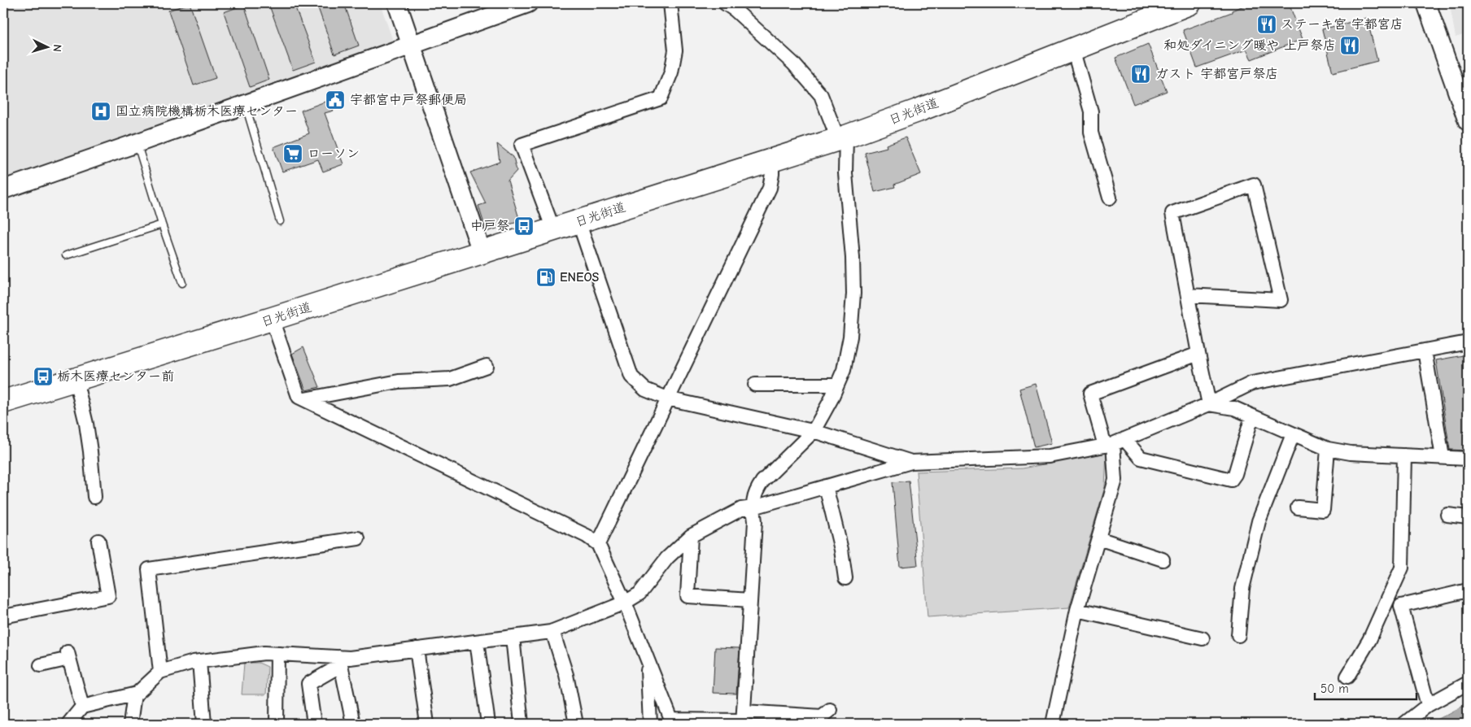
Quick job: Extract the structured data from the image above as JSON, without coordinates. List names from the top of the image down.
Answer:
{
  "streets": {
    "highway": ["日光街道"]
  },
  "places": {
    "restaurant": ["ステーキ宮 宇都宮店", "和処ダイニング暖や 上戸祭店", "ガスト 宇都宮戸祭店"],
    "public building": ["宇都宮中戸祭郵便局"],
    "hospital": ["国立病院機構栃木医療センター"],
    "supermarket": ["ローソン"],
    "bus stop": ["中戸祭", "栃木医療センター前"],
    "fuel station": ["ENEOS"]
  },
  "scale_bar": "50 m",
  "north": "right"
}
